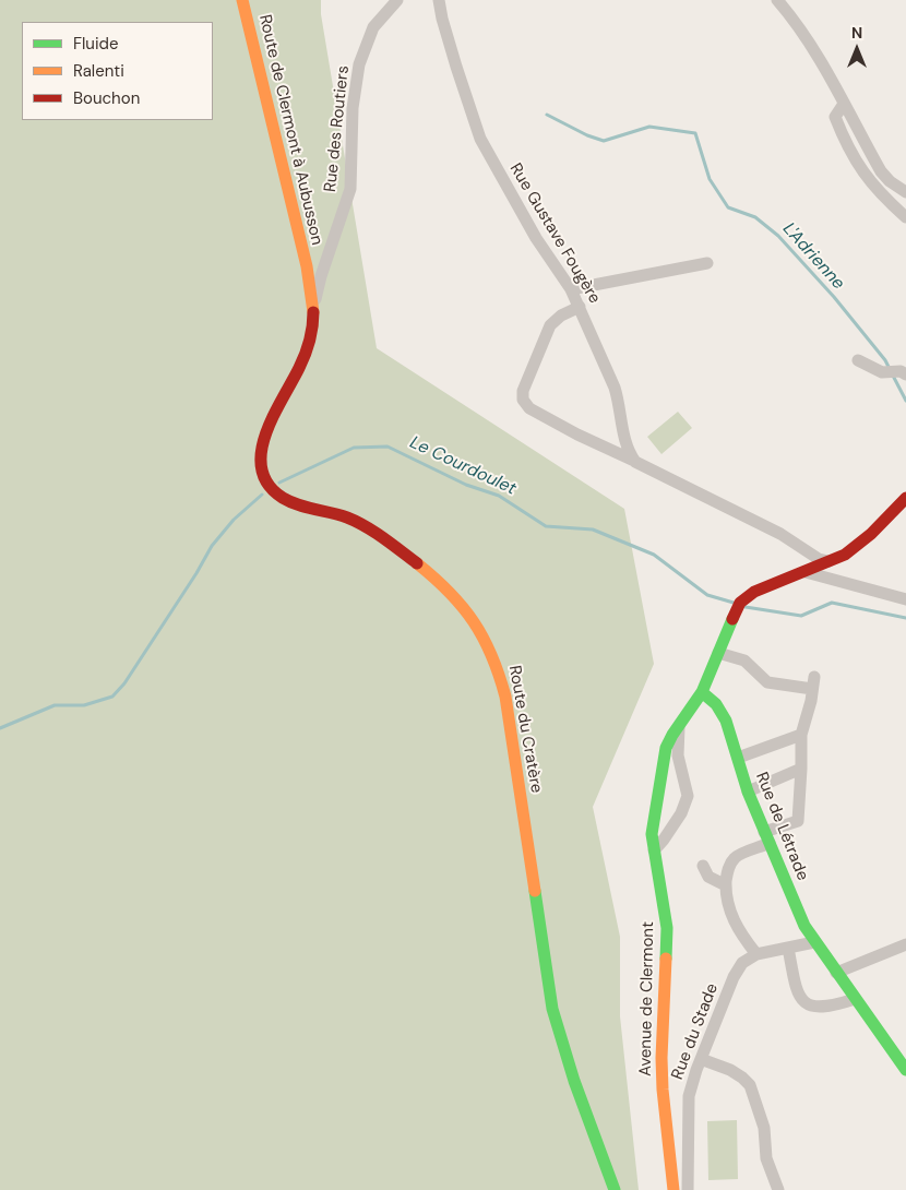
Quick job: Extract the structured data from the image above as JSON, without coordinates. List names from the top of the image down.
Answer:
{
  "streets": {
    "main road": [
      "Route de Clermont à Aubusson",
      "Route du Cratère",
      "Rue de Létrade",
      "Avenue de Clermont"
    ],
    "street": ["Rue des Routiers", "Rue Gustave Fougère", "Rue du Stade"]
  },
  "crossings": [
    ["Rue des Routiers", "Route de Clermont à Aubusson"],
    ["Rue des Routiers", "Route du Cratère"],
    ["Route de Clermont à Aubusson", "Route du Cratère"],
    ["Rue de Létrade", "Avenue de Clermont"],
    ["Rue de Létrade", "Rue du Stade"]
  ],
  "water": ["L'Adrienne", "Le Courdoulet"],
  "legend": ["Fluide", "Ralenti", "Bouchon"],
  "north": "top"
}
